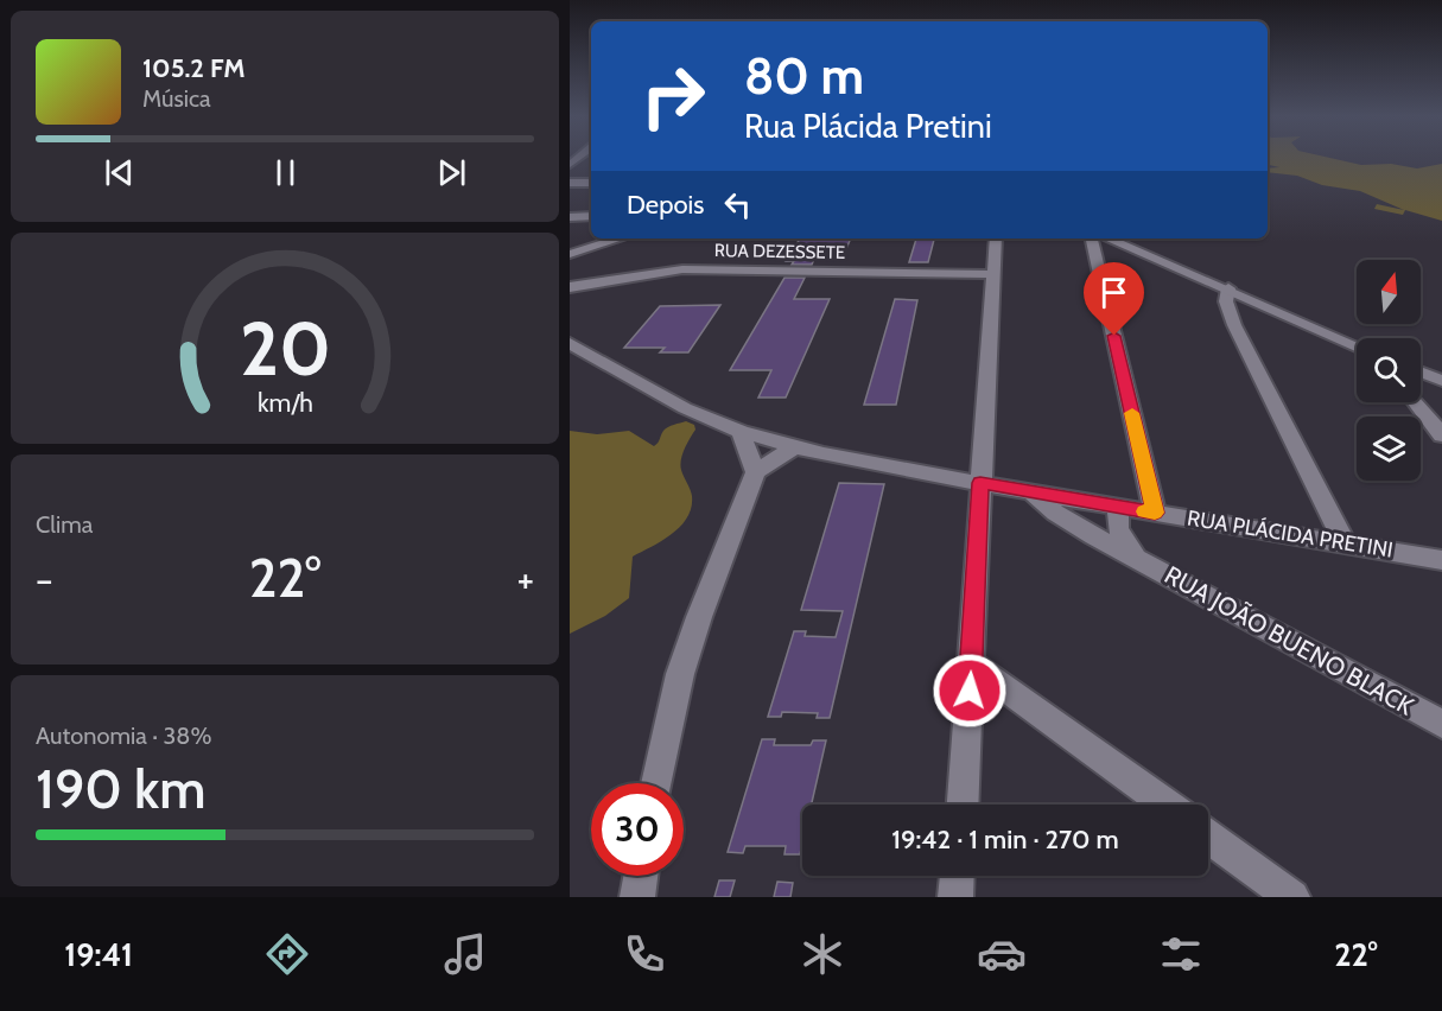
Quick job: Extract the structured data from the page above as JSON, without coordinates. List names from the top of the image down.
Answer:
{
  "streets": {
    "street": ["RUA DEZESSETE", "RUA PLÁCIDA PRETINI", "RUA JOÃO BUENO BLACK"]
  },
  "crossings": [
    ["RUA PLÁCIDA PRETINI", "RUA JOÃO BUENO BLACK"]
  ],
  "north": "top",
  "page": {
    "turn": ["80 m", "Rua Plácida Pretini"],
    "song": ["105.2 FM", "Música"],
    "then": "Depois",
    "tile": [
      "Clima",
      ["Autonomia · 38%", "190 km"]
    ],
    "heat": ["−", "22°", "+"],
    "limit": "30",
    "trip": "19:42 · 1 min · 270 m",
    "tabs": ["19:41", "22°"],
    "gauge": ["20", "km/h"]
  }
}
